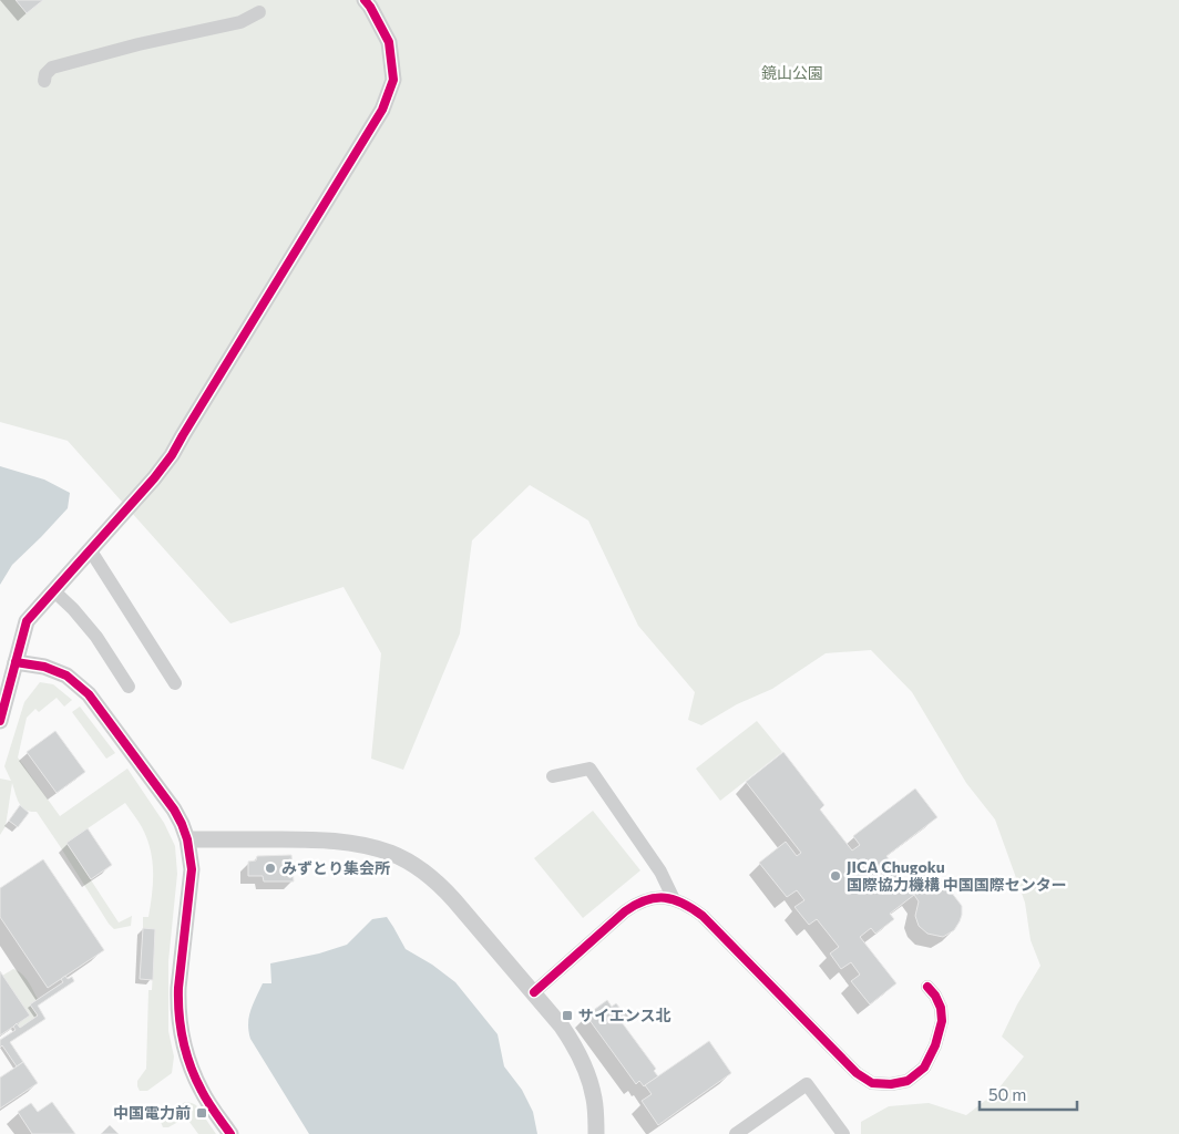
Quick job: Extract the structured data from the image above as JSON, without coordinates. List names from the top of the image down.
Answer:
{
  "parks": ["鏡山公園"],
  "places": {
    "other": ["みずとり集会所", "JICA Chugoku 国際協力機構 中国国際センター"],
    "transit": ["サイエンス北", "中国電力前"]
  },
  "scale_bar": "50 m"
}
